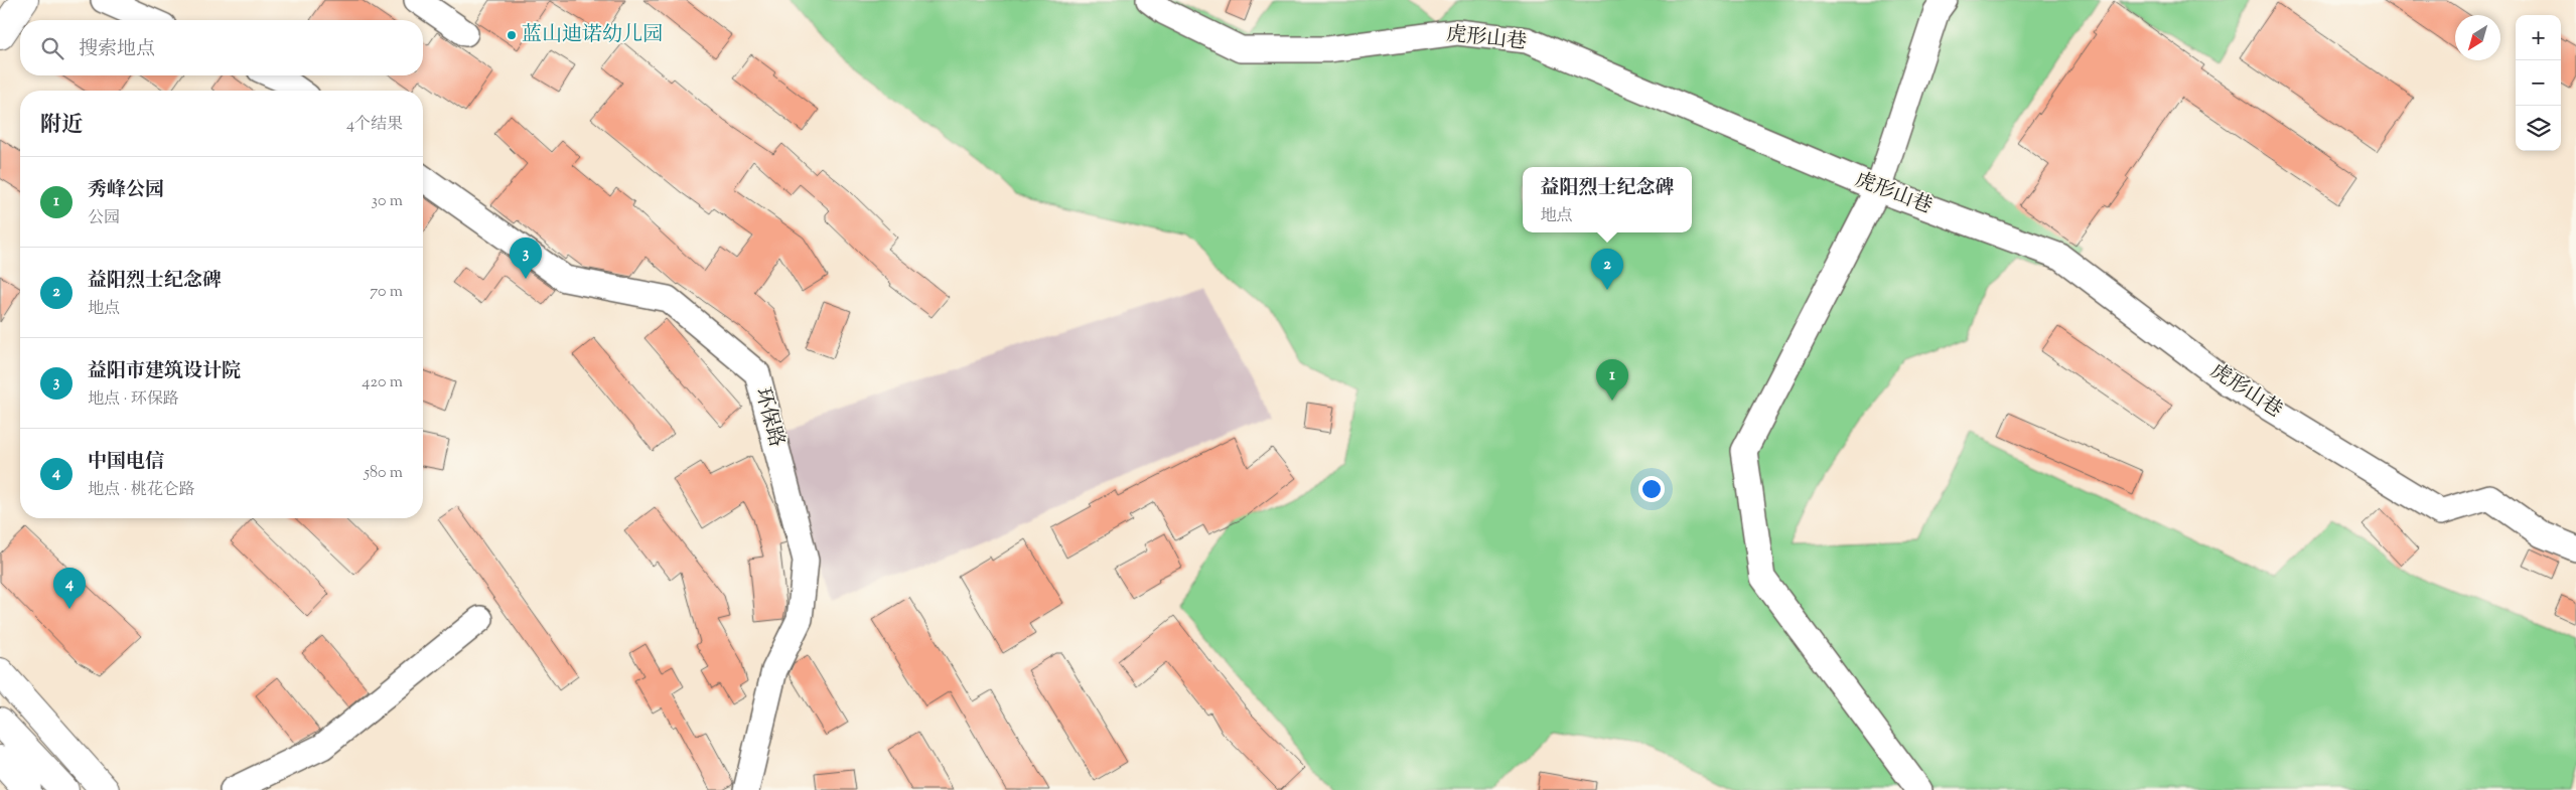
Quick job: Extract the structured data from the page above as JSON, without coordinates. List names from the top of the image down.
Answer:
{
  "streets": {
    "street": ["虎形山巷", "环保路"]
  },
  "places": ["蓝山迪诺幼儿园"],
  "north": "bottom left",
  "page": {
    "map_buttons": ["+", "−"],
    "search": "搜索地点",
    "heading": ["附近", "4个结果"],
    "list": [
      {
        "mark": "1",
        "name": "秀峰公园",
        "note": "公园",
        "value": "30 m"
      },
      {
        "mark": "2",
        "name": "益阳烈士纪念碑",
        "note": "地点",
        "value": "70 m"
      },
      {
        "mark": "3",
        "name": "益阳市建筑设计院",
        "note": "地点 · 环保路",
        "value": "420 m"
      },
      {
        "mark": "4",
        "name": "中国电信",
        "note": "地点 · 桃花仑路",
        "value": "580 m"
      }
    ],
    "popup": ["益阳烈士纪念碑", "地点"],
    "pins": [
      "3",
      "2",
      "1",
      "4"
    ]
  }
}
